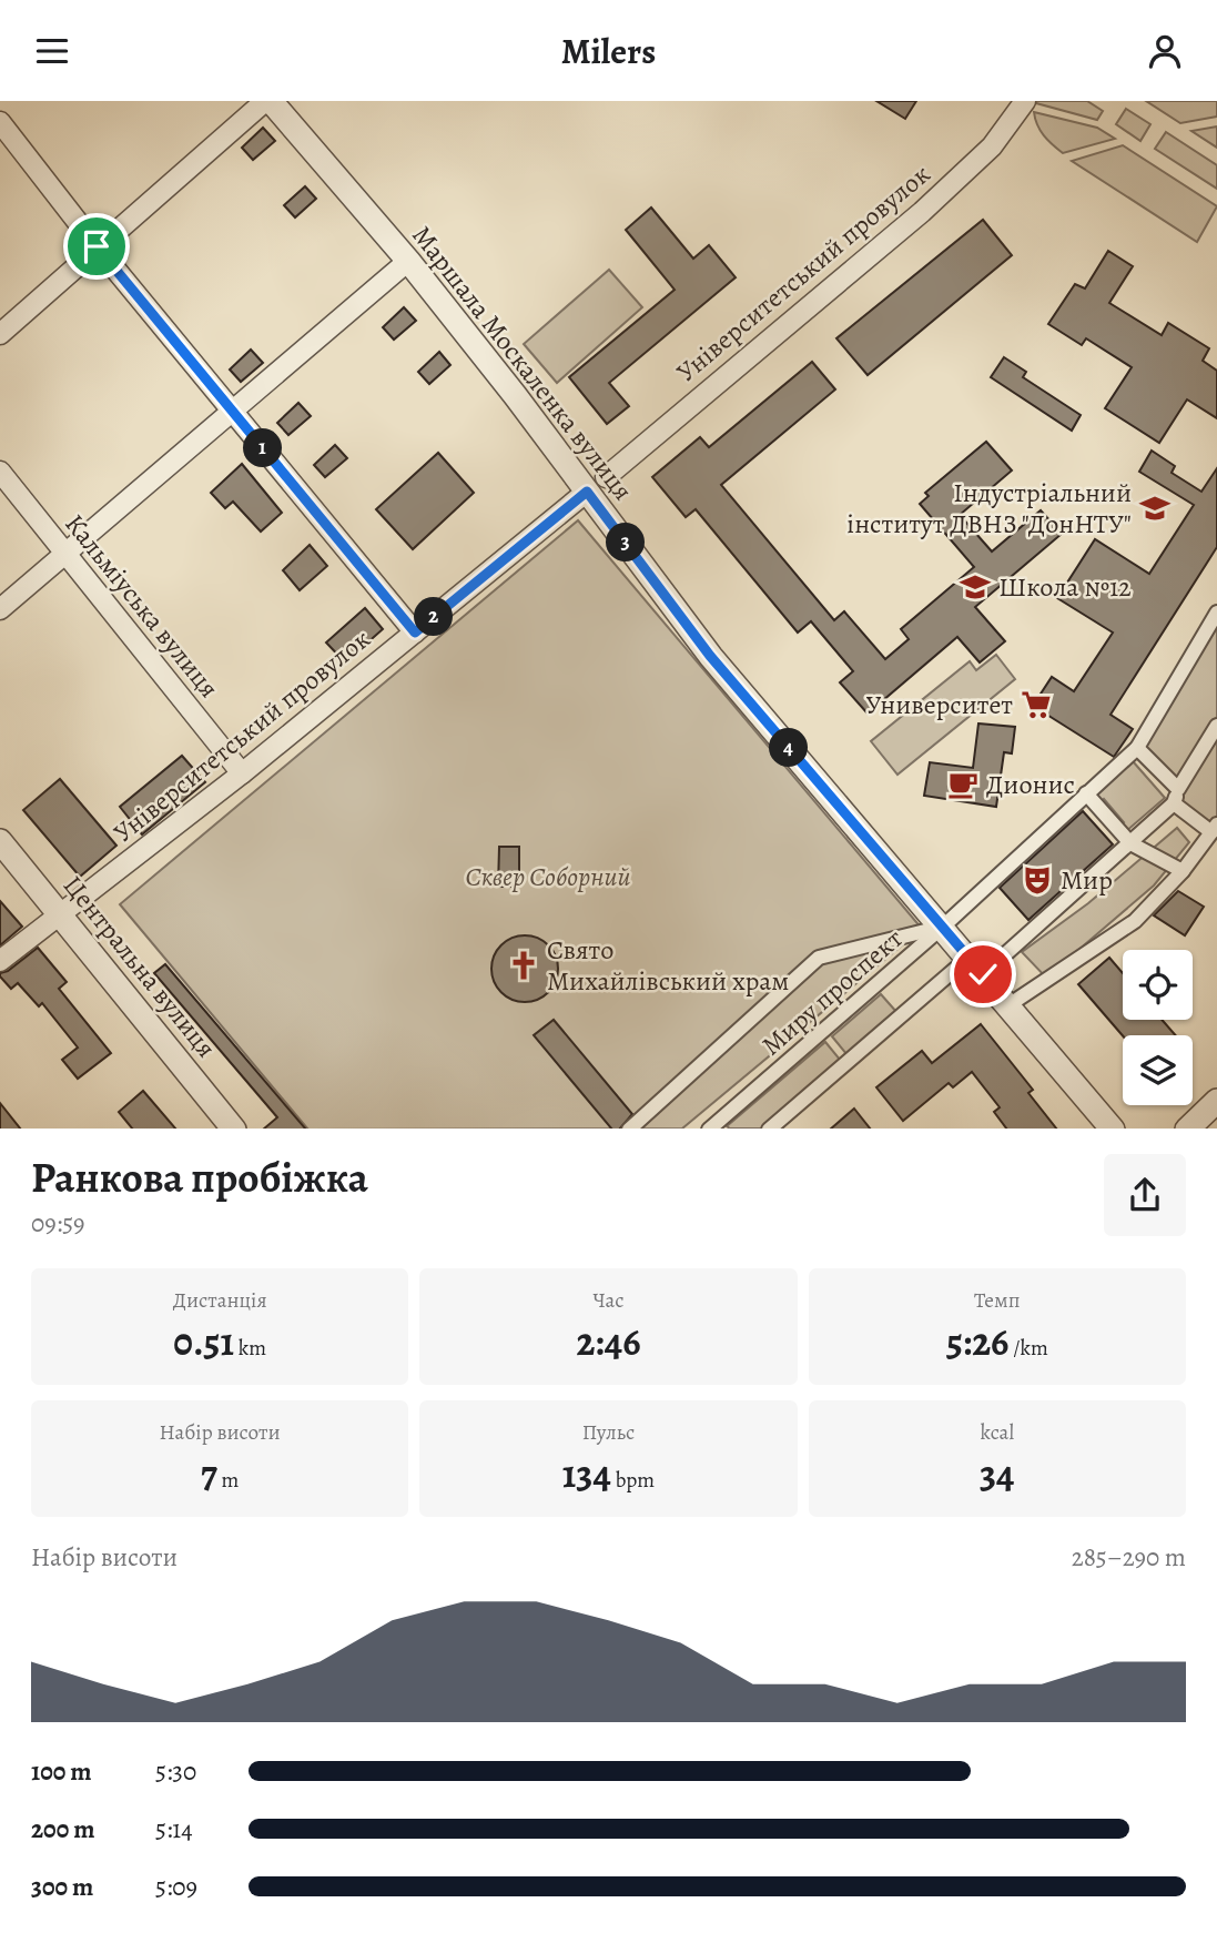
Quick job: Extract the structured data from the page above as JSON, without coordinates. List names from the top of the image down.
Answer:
{
  "streets": {
    "street": [
      "Університетський провулок",
      "Маршала Москаленка вулиця",
      "Кальміуська вулиця",
      "Центральна вулиця",
      "Миру проспект"
    ]
  },
  "crossings": [
    ["Університетський провулок", "Маршала Москаленка вулиця"],
    ["Університетський провулок", "Кальміуська вулиця"],
    ["Університетський провулок", "Центральна вулиця"],
    ["Маршала Москаленка вулиця", "Миру проспект"]
  ],
  "parks": ["Сквер Соборний"],
  "places": {
    "school or university": ["Індустріальний інститут ДВНЗ \"ДонНТУ\"", "Школа №12"],
    "supermarket": ["Университет"],
    "cafe": ["Дионис"],
    "theatre": ["Мир"],
    "church": ["Свято Михайлівський храм"]
  },
  "page": {
    "header": "Milers",
    "pins": [
      "1",
      "3",
      "2",
      "4"
    ],
    "heading": ["Ранкова пробіжка", "09:59"],
    "stats": [
      ["Дистанція", "0.51 km"],
      ["Час", "2:46"],
      ["Темп", "5:26 /km"],
      ["Набір висоти", "7 m"],
      ["Пульс", "134 bpm"],
      ["kcal", "34"]
    ],
    "chart": ["Набір висоти", "285–290 m"],
    "list": [
      {
        "name": "100 m",
        "note": "5:30"
      },
      {
        "name": "200 m",
        "note": "5:14"
      },
      {
        "name": "300 m",
        "note": "5:09"
      }
    ]
  }
}
